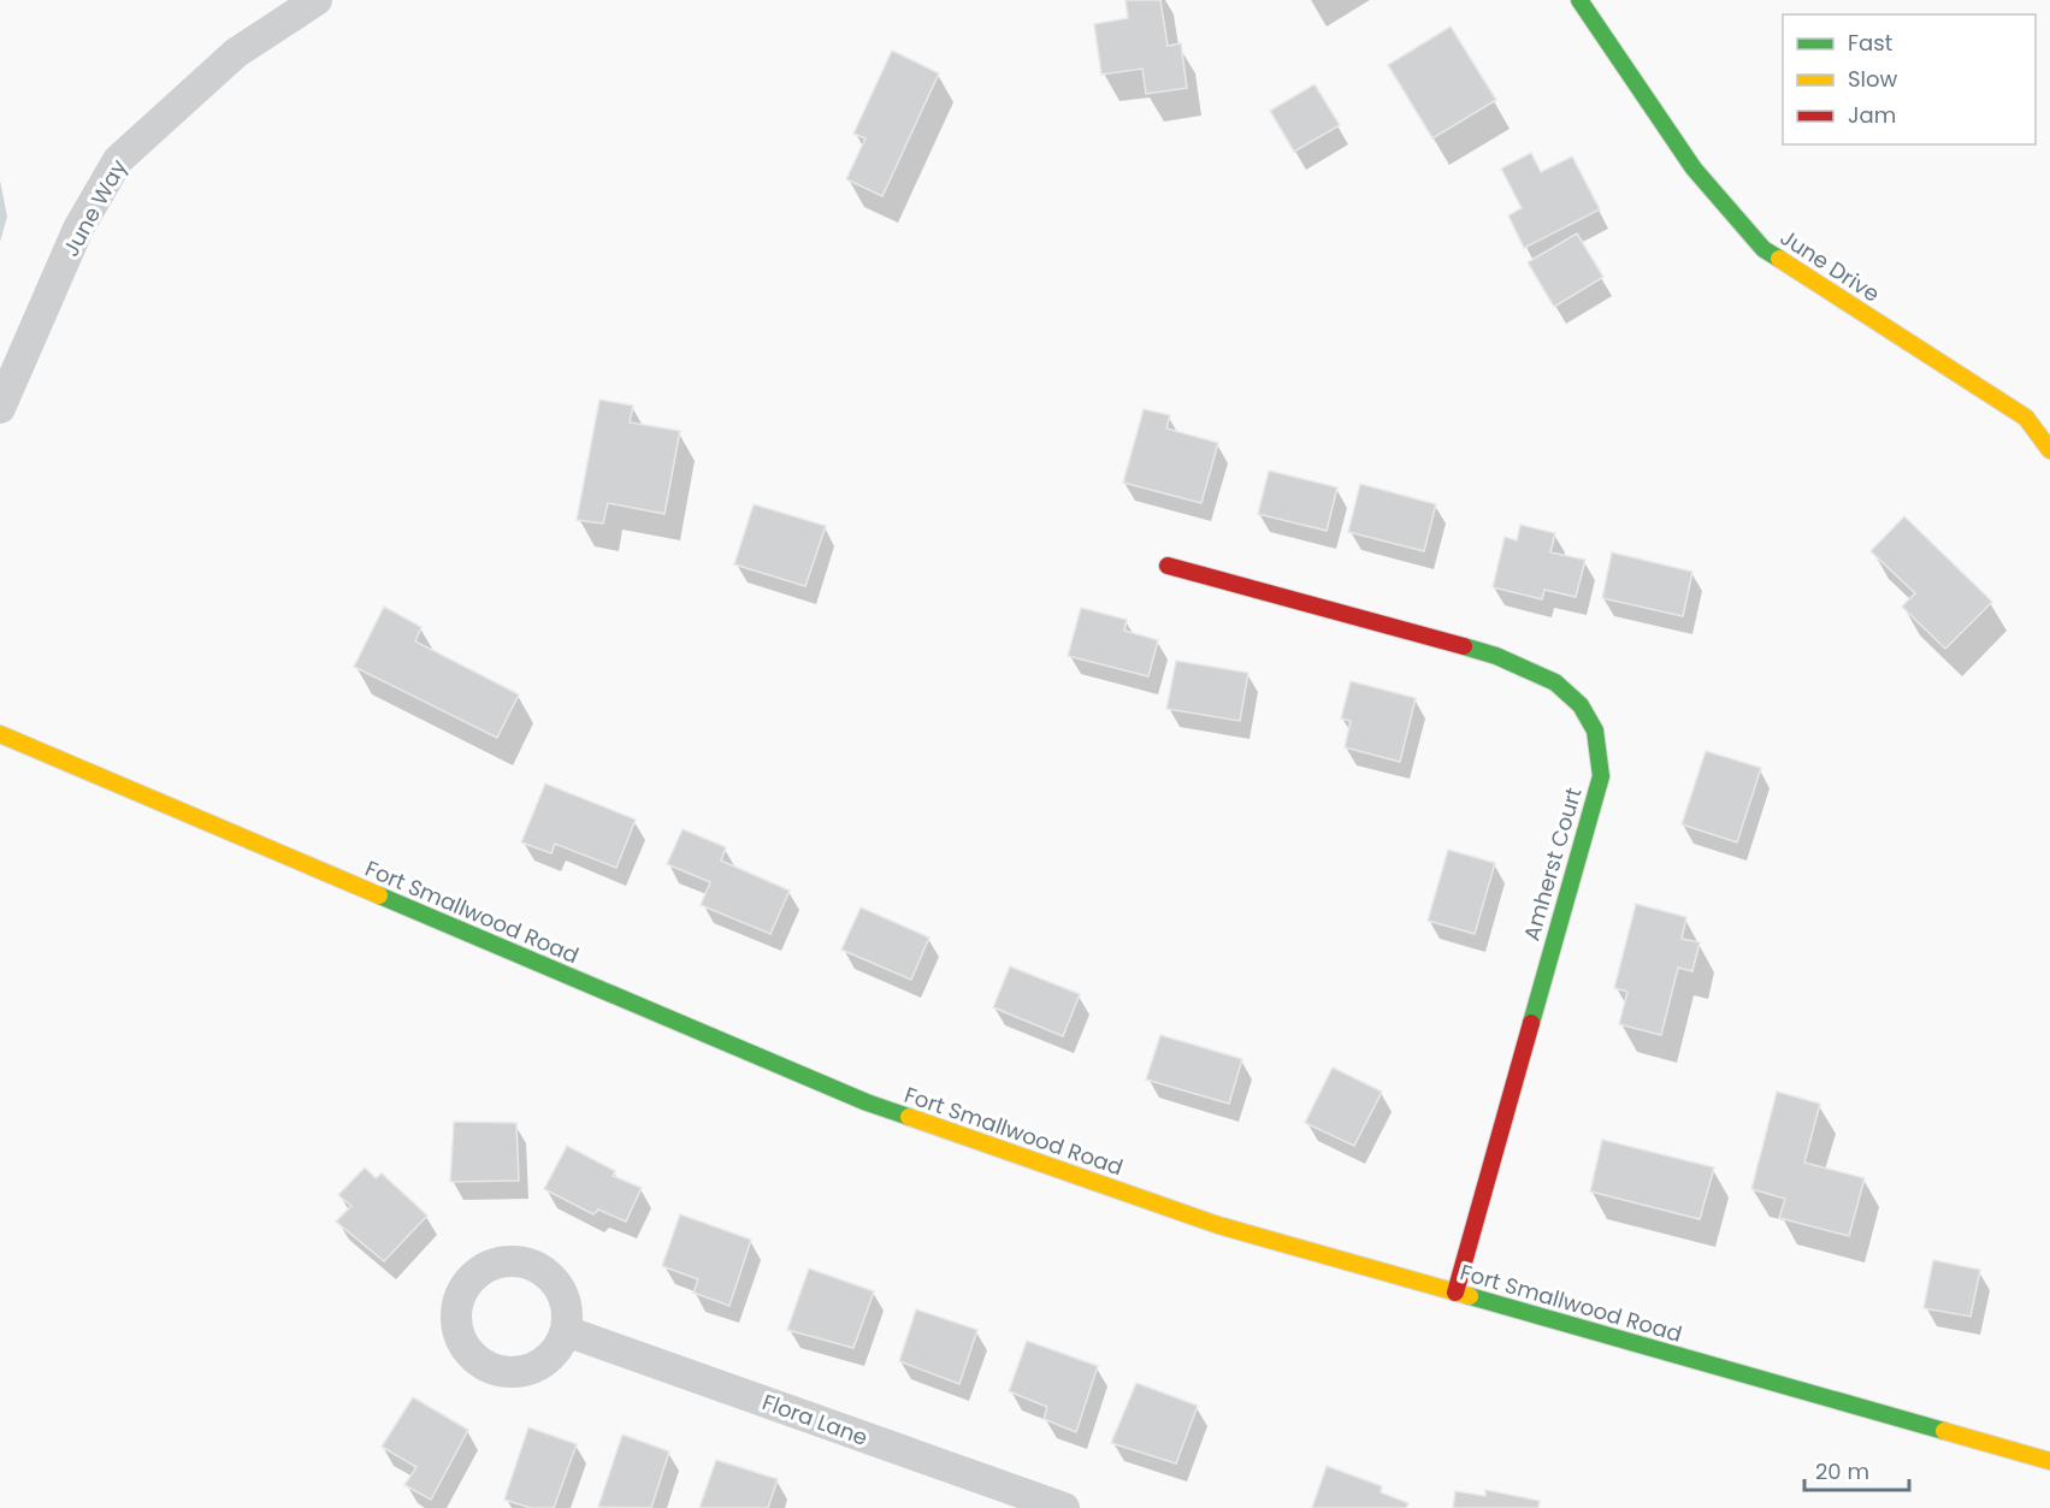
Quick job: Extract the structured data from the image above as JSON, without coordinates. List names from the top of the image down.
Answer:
{
  "streets": {
    "main road": ["June Drive", "Amherst Court", "Fort Smallwood Road"],
    "street": ["June Way", "Flora Lane"]
  },
  "crossings": [
    ["Amherst Court", "Fort Smallwood Road"]
  ],
  "legend": ["Fast", "Slow", "Jam"],
  "scale_bar": "20 m"
}
